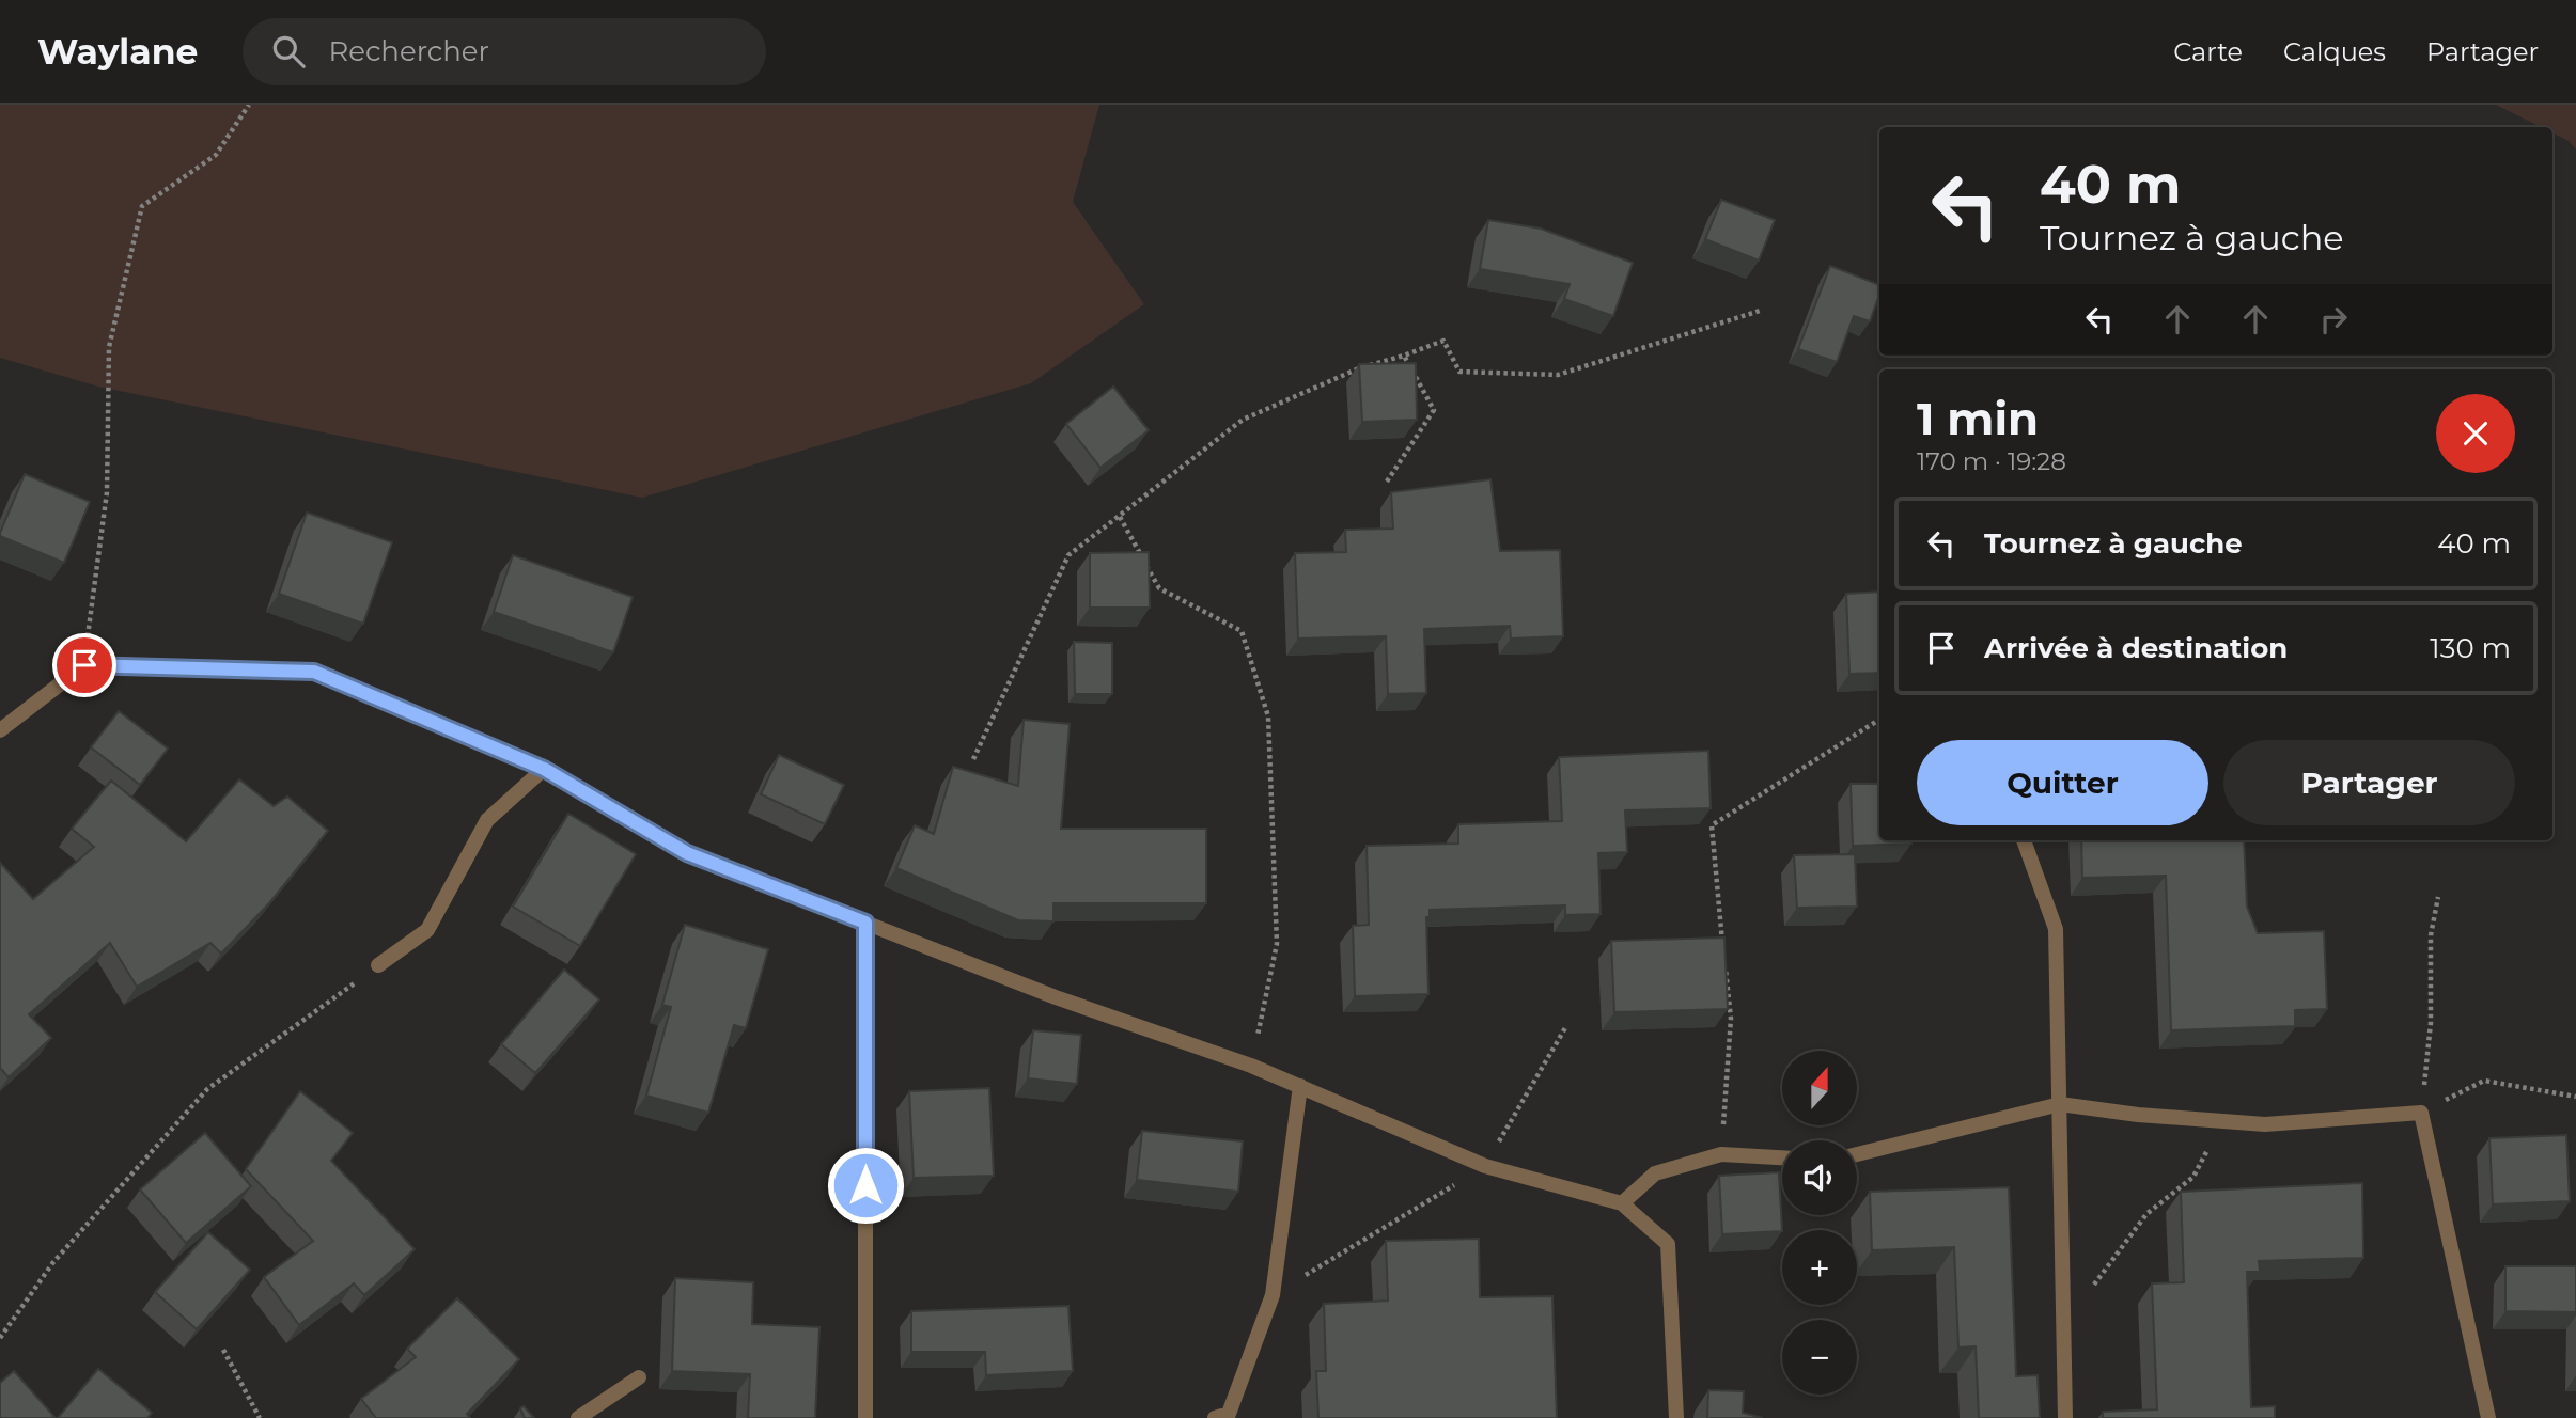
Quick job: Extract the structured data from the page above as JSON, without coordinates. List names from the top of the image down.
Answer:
{
  "north": "top",
  "page": {
    "header": "Waylane",
    "search": "Rechercher",
    "nav": ["Carte", "Calques", "Partager"],
    "turn": ["40 m", "Tournez à gauche"],
    "heading": ["1 min", "170 m · 19:28"],
    "list": [
      {
        "name": "Tournez à gauche",
        "value": "40 m"
      },
      {
        "name": "Arrivée à destination",
        "value": "130 m"
      }
    ],
    "buttons": ["Quitter", "Partager"],
    "map_buttons": ["+", "−"]
  }
}
